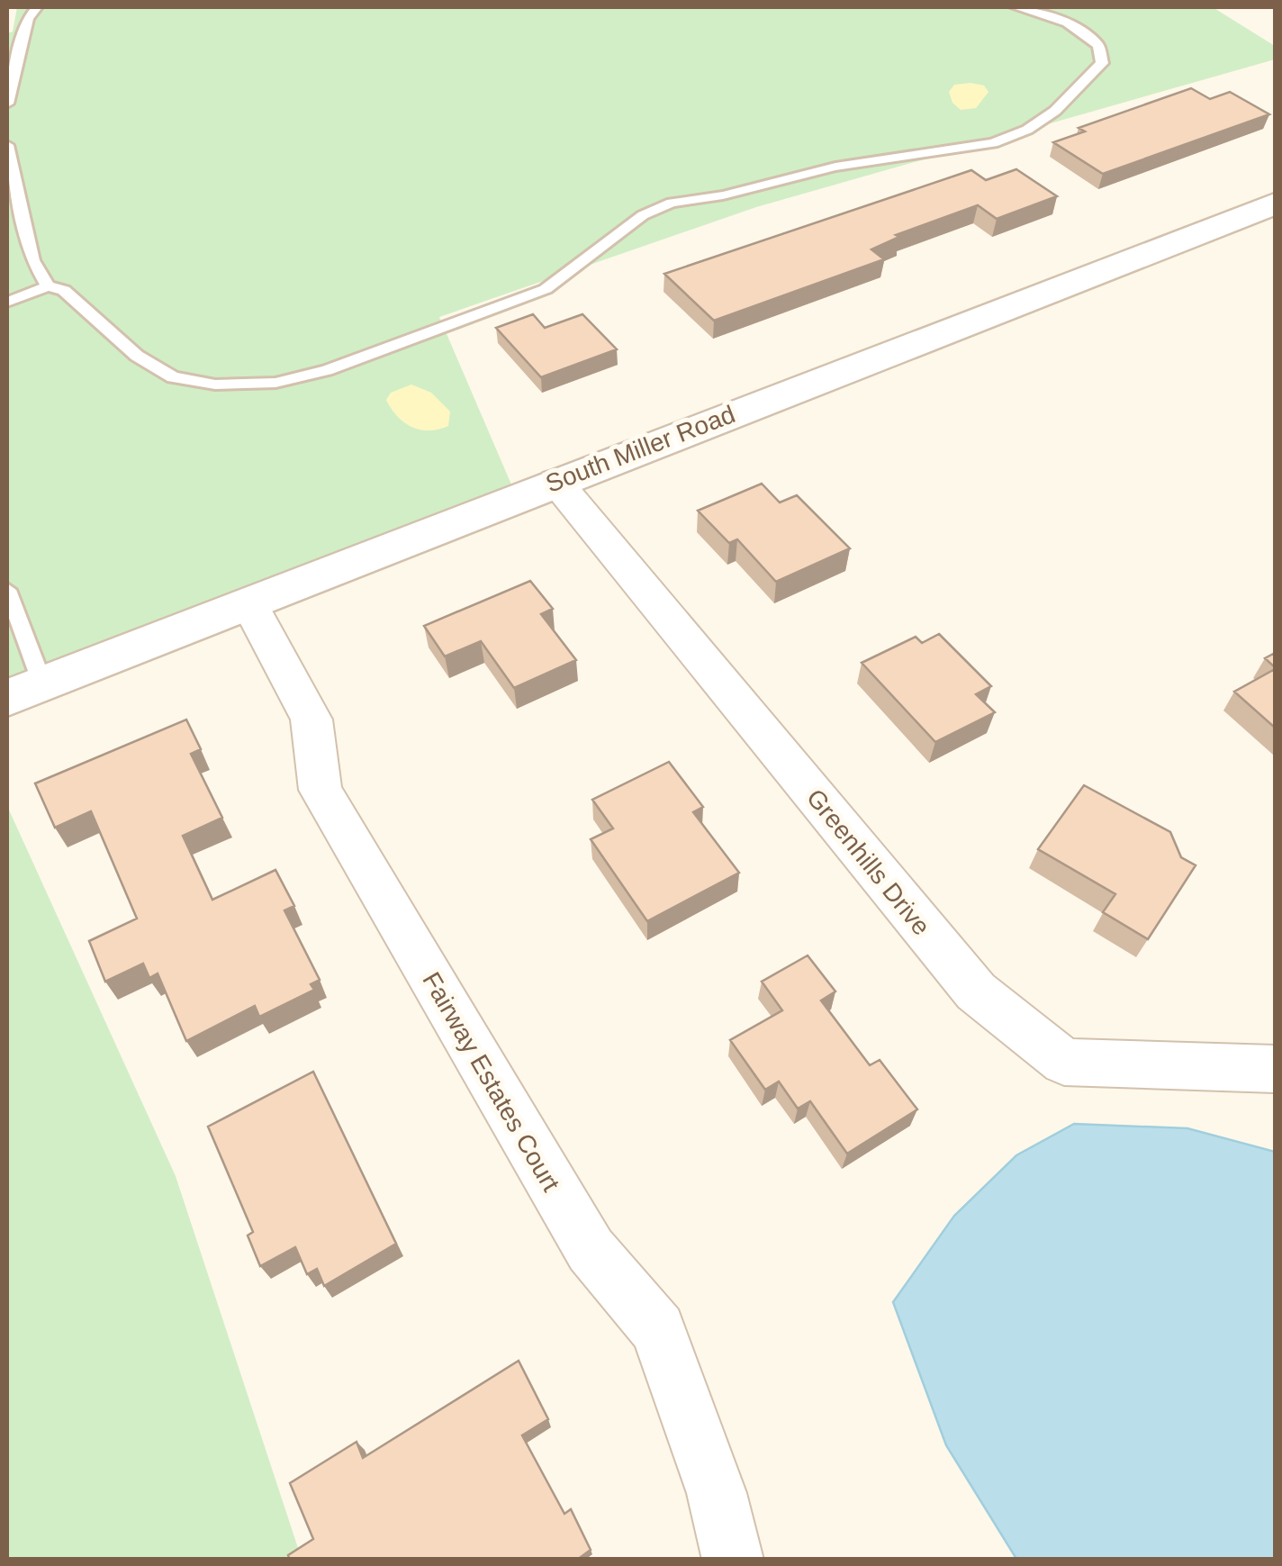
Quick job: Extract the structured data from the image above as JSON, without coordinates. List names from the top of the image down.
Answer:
{
  "streets": {
    "street": ["South Miller Road", "Greenhills Drive", "Fairway Estates Court"]
  },
  "crossings": [
    ["South Miller Road", "Greenhills Drive"],
    ["South Miller Road", "Fairway Estates Court"]
  ]
}
